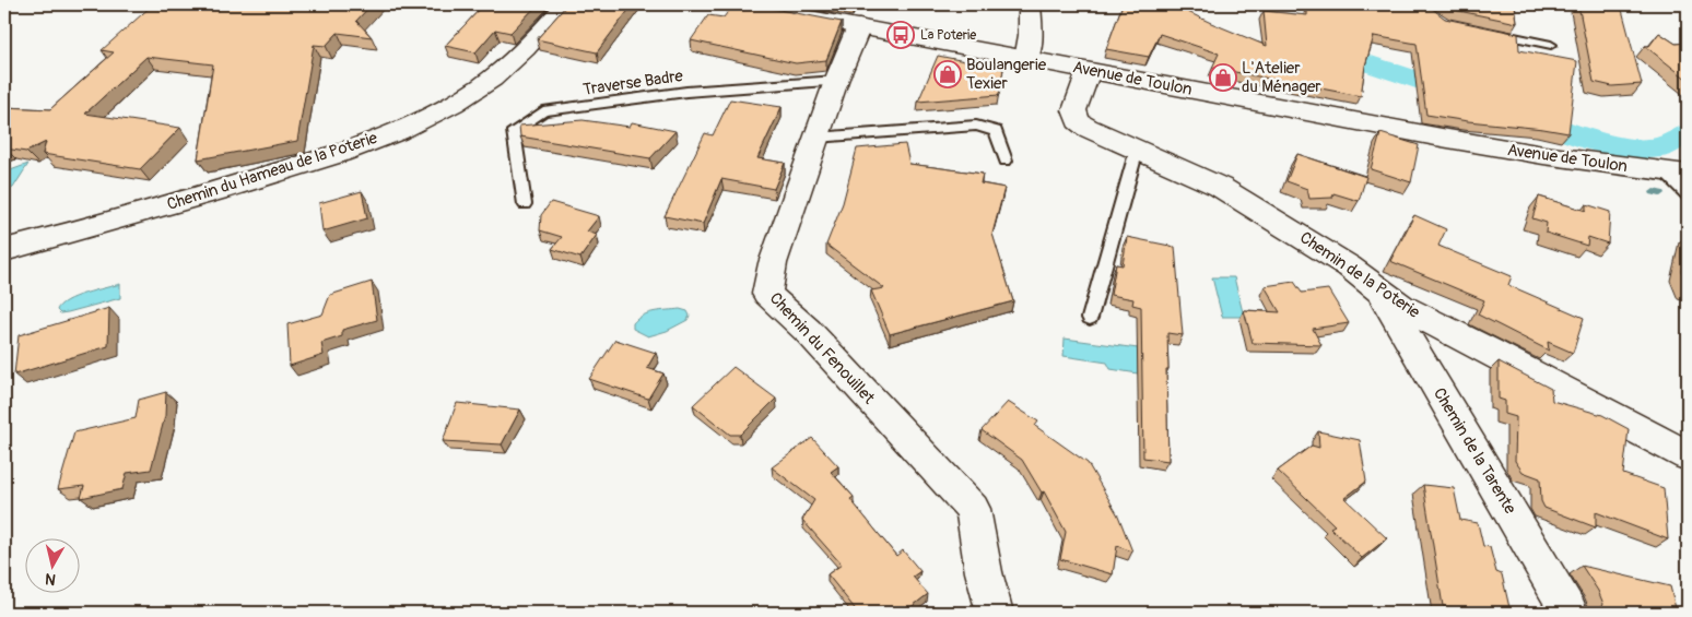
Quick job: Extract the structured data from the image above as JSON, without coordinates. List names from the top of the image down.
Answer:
{
  "streets": {
    "street": [
      "Avenue de Toulon",
      "Chemin du Hameau de la Poterie",
      "Chemin de la Poterie",
      "Chemin du Fenouillet",
      "Chemin de la Tarente"
    ],
    "lane": ["Traverse Badre"]
  },
  "crossings": [
    ["Avenue de Toulon", "Chemin de la Poterie"],
    ["Avenue de Toulon", "Chemin du Fenouillet"],
    ["Traverse Badre", "Chemin du Fenouillet"],
    ["Chemin de la Poterie", "Chemin de la Tarente"]
  ],
  "places": {
    "bus stop": ["La Poterie"],
    "shop": ["Boulangerie Texier", "L'Atelier du Ménager"]
  },
  "north": "bottom"
}
